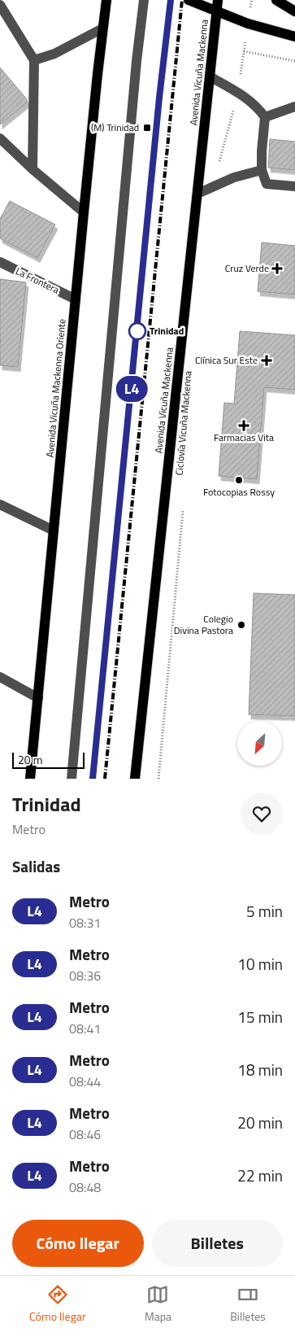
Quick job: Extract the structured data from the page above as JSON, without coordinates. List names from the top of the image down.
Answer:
{
  "streets": {
    "main road": ["Avenida Vicuña Mackenna", "Avenida Vicuña Mackenna Oriente"],
    "street": ["La Frontera"]
  },
  "crossings": [
    ["La Frontera", "Avenida Vicuña Mackenna Oriente"]
  ],
  "places": {
    "transit": ["(M) Trinidad"],
    "health": ["Cruz Verde", "Clínica Sur Este", "Farmacias Vita"],
    "other": ["Trinidad", "Fotocopias Rossy", "Colegio Divina Pastora"]
  },
  "lines": ["metro line L4"],
  "scale_bar": "20 m",
  "north": "bottom left",
  "page": {
    "on_map": "L4",
    "scale": "20 m",
    "heading": [
      ["Trinidad", "Metro"],
      "Salidas"
    ],
    "list": [
      {
        "mark": "L4",
        "name": "Metro",
        "note": "08:31",
        "value": "5 min"
      },
      {
        "mark": "L4",
        "name": "Metro",
        "note": "08:36",
        "value": "10 min"
      },
      {
        "mark": "L4",
        "name": "Metro",
        "note": "08:41",
        "value": "15 min"
      },
      {
        "mark": "L4",
        "name": "Metro",
        "note": "08:44",
        "value": "18 min"
      },
      {
        "mark": "L4",
        "name": "Metro",
        "note": "08:46",
        "value": "20 min"
      },
      {
        "mark": "L4",
        "name": "Metro",
        "note": "08:48",
        "value": "22 min"
      }
    ],
    "buttons": ["Cómo llegar", "Billetes"],
    "tabs": ["Cómo llegar", "Mapa", "Billetes"]
  }
}
